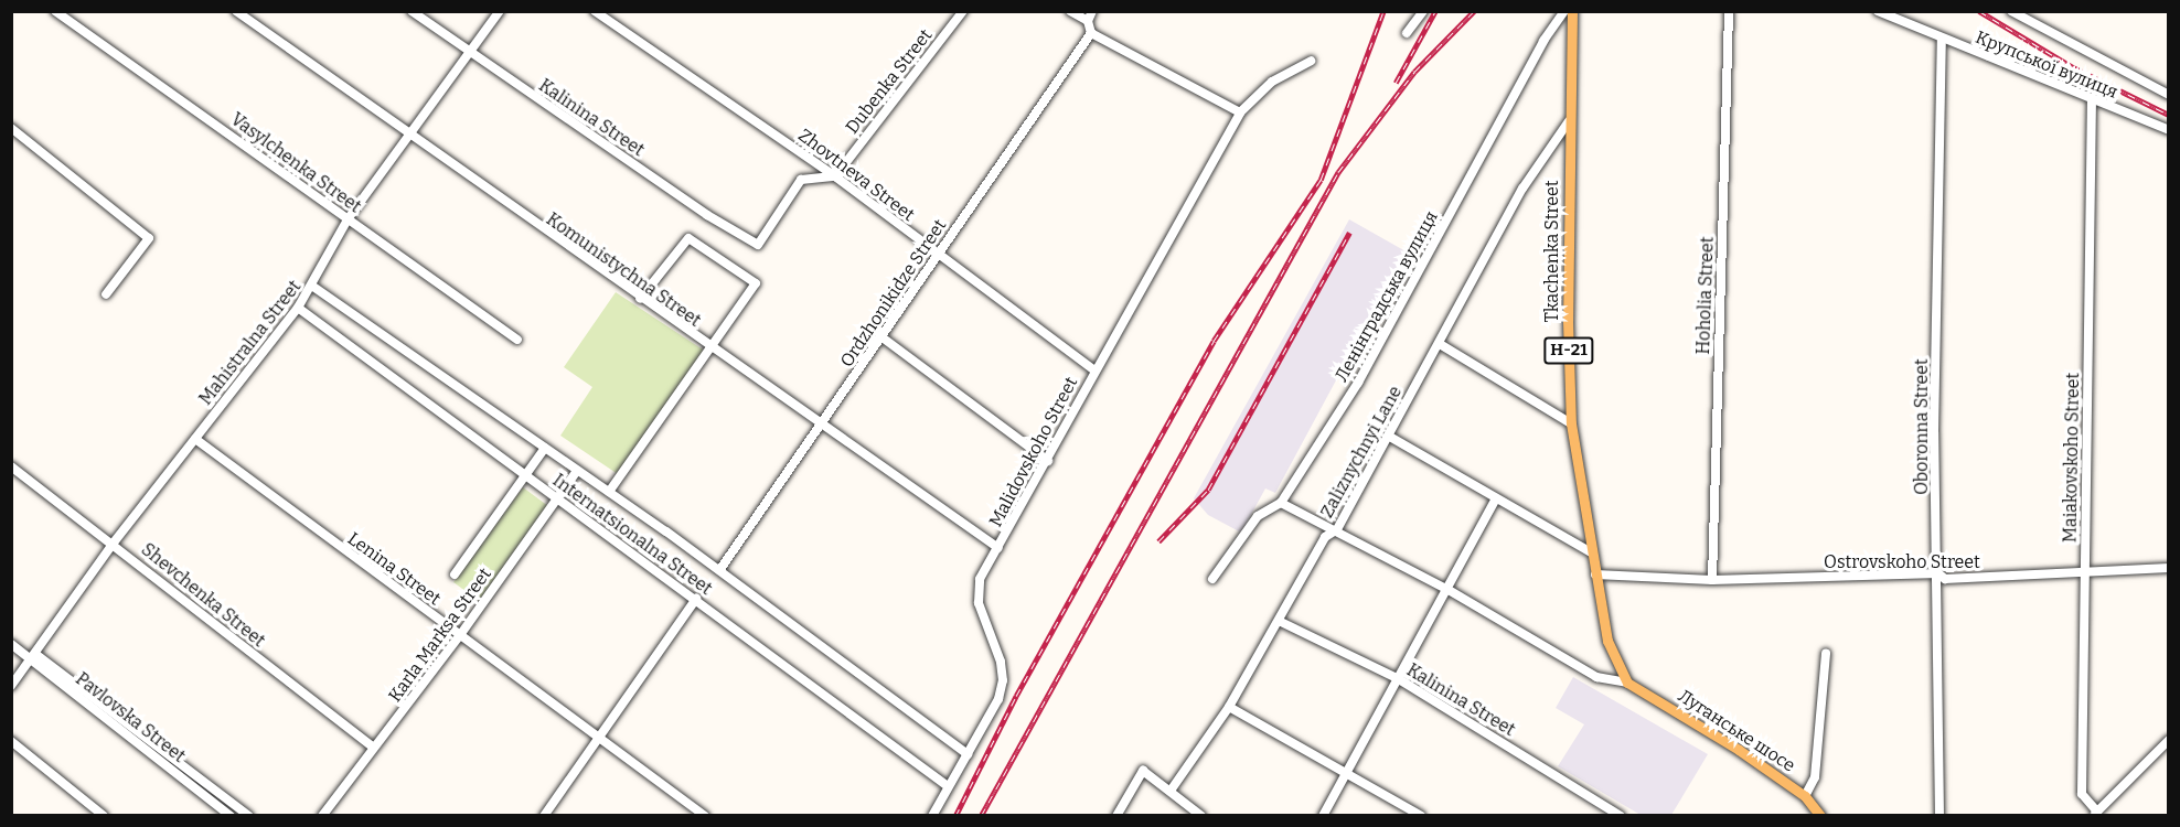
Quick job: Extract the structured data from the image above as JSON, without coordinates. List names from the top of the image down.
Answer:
{
  "streets": {
    "main road": ["Tkachenka Street", "Н-21", "Луганське шосе"],
    "street": [
      "Крупської вулиця",
      "Dubenka Street",
      "Kalinina Street",
      "Vasylchenka Street",
      "Zhovtneva Street",
      "Komunistychna Street",
      "Ordzhonikidze Street",
      "Hoholia Street",
      "Ленінградська вулиця",
      "Mahistralna Street",
      "Oboronna Street",
      "Malidovskoho Street",
      "Zaliznychnyi Lane",
      "Maiakovskoho Street",
      "Internatsionalna Street",
      "Ostrovskoho Street",
      "Lenina Street",
      "Shevchenka Street",
      "Karla Marksa Street",
      "Pavlovska Street"
    ]
  },
  "crossings": [
    ["Крупської вулиця", "Oboronna Street"],
    ["Крупської вулиця", "Maiakovskoho Street"],
    ["Dubenka Street", "Kalinina Street"],
    ["Dubenka Street", "Zhovtneva Street"],
    ["Kalinina Street", "Zhovtneva Street"],
    ["Kalinina Street", "Mahistralna Street"],
    ["Kalinina Street", "Zaliznychnyi Lane"],
    ["Vasylchenka Street", "Mahistralna Street"],
    ["Zhovtneva Street", "Ordzhonikidze Street"],
    ["Zhovtneva Street", "Malidovskoho Street"],
    ["Tkachenka Street", "Zaliznychnyi Lane"],
    ["Tkachenka Street", "Ostrovskoho Street"],
    ["Tkachenka Street", "Луганське шосе"],
    ["Komunistychna Street", "Ordzhonikidze Street"],
    ["Komunistychna Street", "Mahistralna Street"],
    ["Komunistychna Street", "Malidovskoho Street"],
    ["Ordzhonikidze Street", "Internatsionalna Street"],
    ["Hoholia Street", "Ostrovskoho Street"],
    ["Mahistralna Street", "Internatsionalna Street"],
    ["Mahistralna Street", "Lenina Street"],
    ["Mahistralna Street", "Shevchenka Street"],
    ["Mahistralna Street", "Pavlovska Street"],
    ["Oboronna Street", "Ostrovskoho Street"],
    ["Malidovskoho Street", "Internatsionalna Street"],
    ["Maiakovskoho Street", "Ostrovskoho Street"],
    ["Internatsionalna Street", "Karla Marksa Street"],
    ["Lenina Street", "Karla Marksa Street"],
    ["Shevchenka Street", "Karla Marksa Street"]
  ]
}
